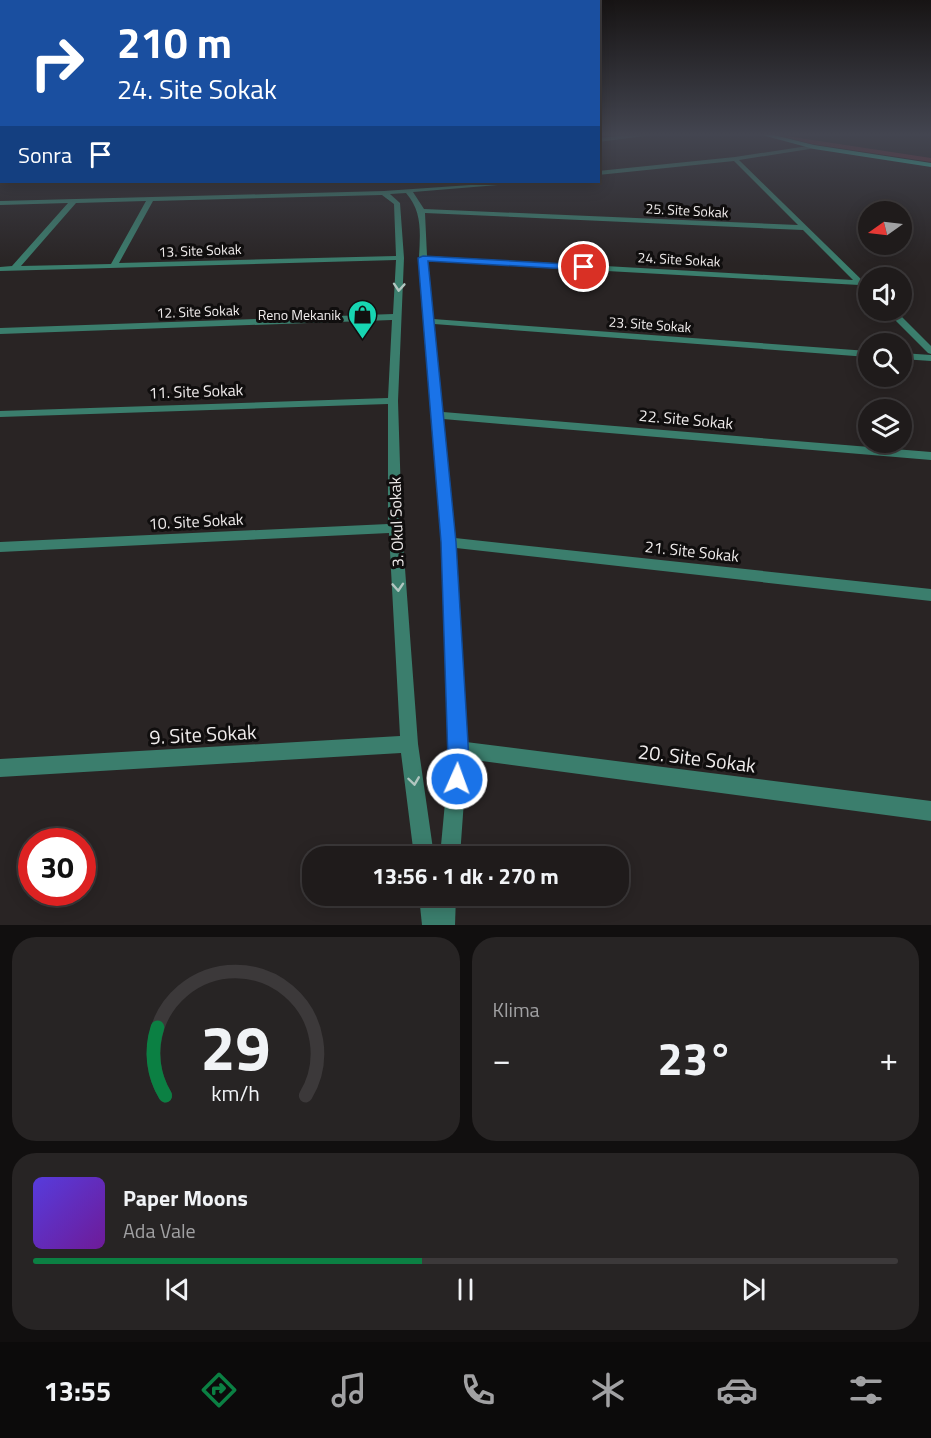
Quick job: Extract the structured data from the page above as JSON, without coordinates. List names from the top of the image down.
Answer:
{
  "streets": {
    "street": [
      "25. Site Sokak",
      "13. Site Sokak",
      "24. Site Sokak",
      "12. Site Sokak",
      "23. Site Sokak",
      "11. Site Sokak",
      "22. Site Sokak",
      "10. Site Sokak",
      "3. Okul Sokak",
      "21. Site Sokak",
      "9. Site Sokak",
      "20. Site Sokak"
    ]
  },
  "crossings": [
    ["13. Site Sokak", "3. Okul Sokak"],
    ["12. Site Sokak", "3. Okul Sokak"],
    ["11. Site Sokak", "3. Okul Sokak"],
    ["10. Site Sokak", "3. Okul Sokak"],
    ["3. Okul Sokak", "9. Site Sokak"]
  ],
  "places": {
    "shop": ["Reno Mekanik"]
  },
  "north": "left",
  "page": {
    "turn": ["210 m", "24. Site Sokak"],
    "then": "Sonra",
    "limit": "30",
    "trip": "13:56 · 1 dk · 270 m",
    "tile": "Klima",
    "heat": ["−", "23°", "+"],
    "song": ["Paper Moons", "Ada Vale"],
    "tabs": "13:55",
    "gauge": ["29", "km/h"]
  }
}
